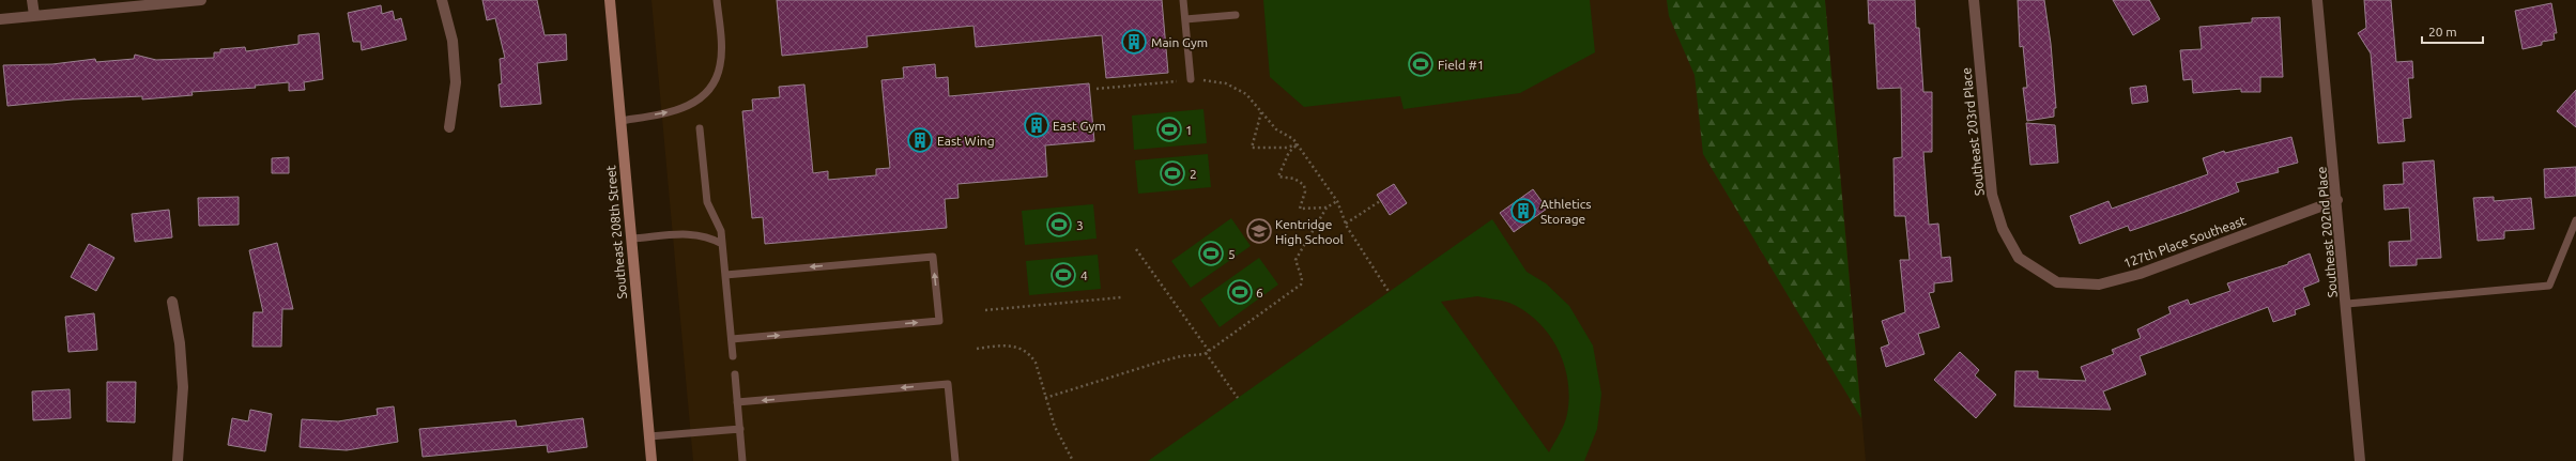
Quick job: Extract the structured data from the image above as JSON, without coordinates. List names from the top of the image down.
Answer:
{
  "streets": {
    "main road": ["Southeast 208th Street"],
    "street": ["Southeast 203rd Place", "Southeast 202nd Place", "127th Place Southeast"]
  },
  "crossings": [
    ["Southeast 203rd Place", "127th Place Southeast"],
    ["Southeast 202nd Place", "127th Place Southeast"]
  ],
  "places": {
    "building": [
      "Main Gym",
      "East Gym",
      "East Wing",
      "Athletics Storage"
    ],
    "sports": [
      "Field #1",
      "1",
      "2",
      "3",
      "5",
      "4",
      "6"
    ],
    "school or university": ["Kentridge High School"]
  },
  "scale_bar": "20 m"
}
